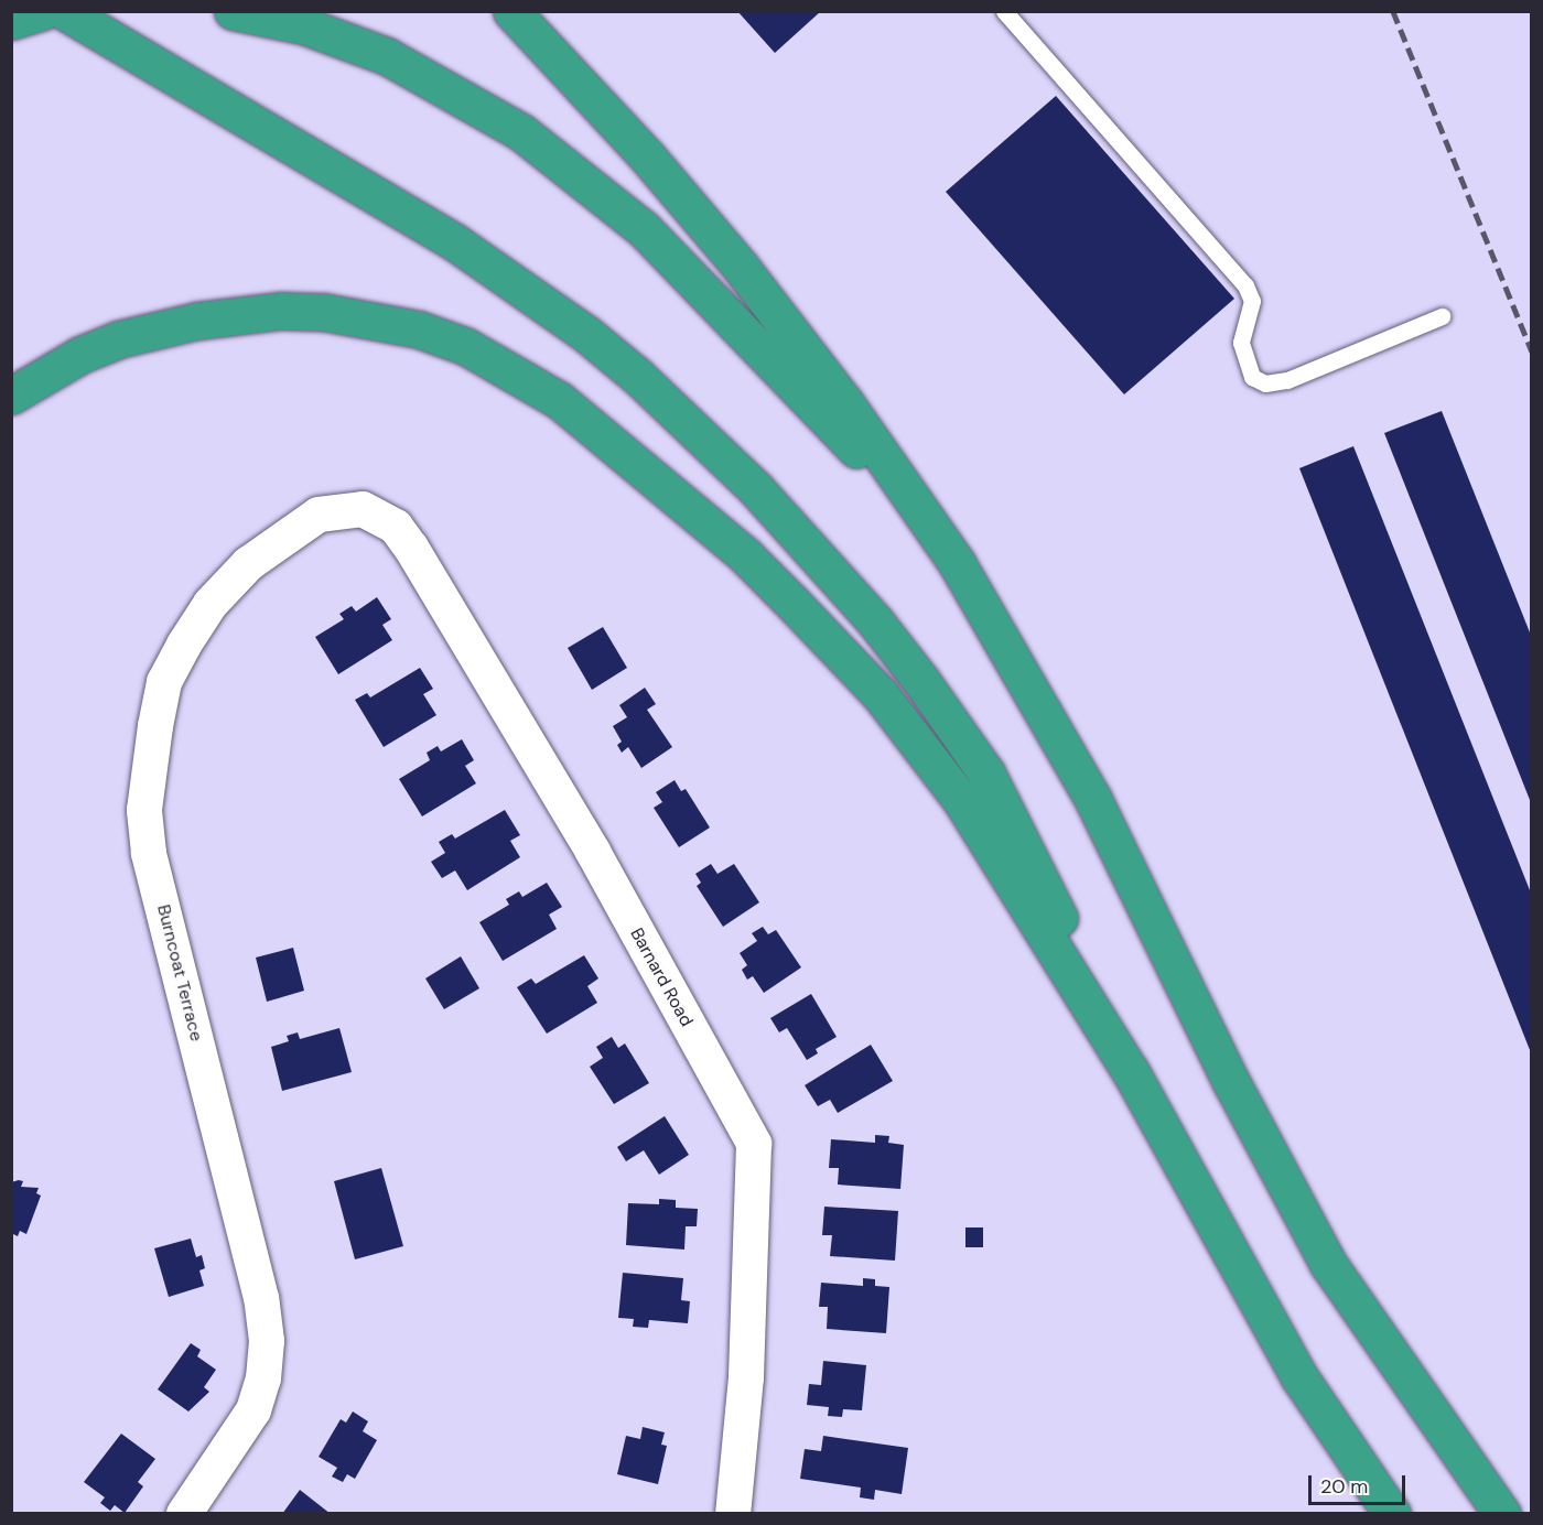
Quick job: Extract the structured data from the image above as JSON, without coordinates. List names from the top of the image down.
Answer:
{
  "streets": {
    "street": ["Burncoat Terrace", "Barnard Road"]
  },
  "crossings": [
    ["Burncoat Terrace", "Barnard Road"]
  ],
  "scale_bar": "20 m"
}
